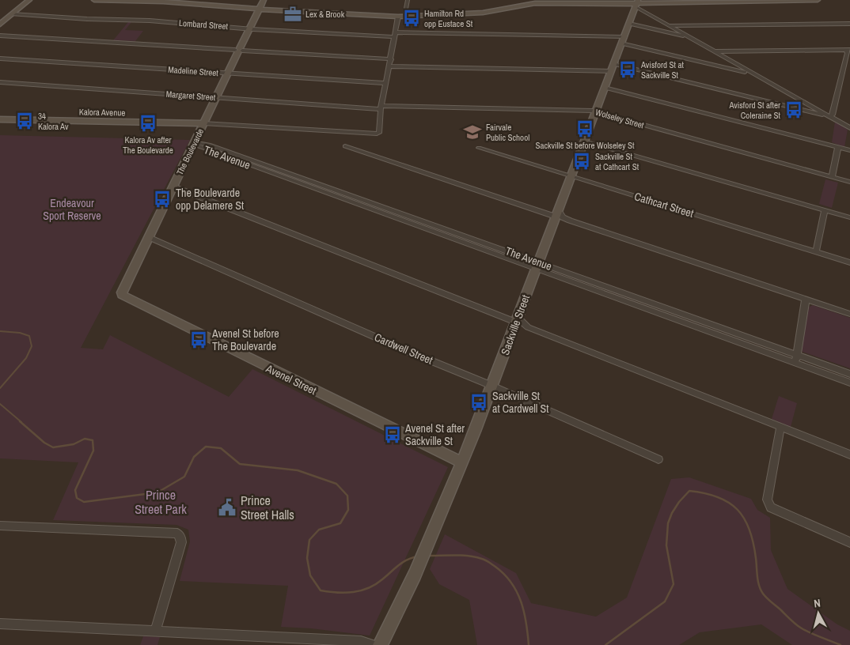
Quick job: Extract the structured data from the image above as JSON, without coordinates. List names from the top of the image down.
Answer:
{
  "streets": {
    "main road": [
      "Kalora Avenue",
      "The Boulevarde",
      "Sackville Street",
      "Avenel Street"
    ],
    "street": [
      "Lombard Street",
      "Madeline Street",
      "Margaret Street",
      "Wolseley Street",
      "The Avenue",
      "Cathcart Street",
      "Cardwell Street"
    ]
  },
  "crossings": [
    ["Lombard Street", "The Boulevarde"],
    ["Lombard Street", "Sackville Street"],
    ["Madeline Street", "The Boulevarde"],
    ["Margaret Street", "Wolseley Street"],
    ["Margaret Street", "The Boulevarde"],
    ["Kalora Avenue", "The Boulevarde"],
    ["Wolseley Street", "Sackville Street"],
    ["The Boulevarde", "The Avenue"],
    ["The Boulevarde", "Cardwell Street"],
    ["The Boulevarde", "Avenel Street"],
    ["The Avenue", "Sackville Street"],
    ["Cathcart Street", "Sackville Street"],
    ["Sackville Street", "Cardwell Street"],
    ["Sackville Street", "Avenel Street"]
  ],
  "parks": ["Endeavour Sport Reserve", "Prince Street Park"],
  "places": {
    "office": ["Lex & Brook"],
    "bus stop": [
      "Hamilton Rd opp Eustace St",
      "Avisford St at Sackville St",
      "Avisford St after Coleraine St",
      "34 Kalora Av",
      "Kalora Av after The Boulevarde",
      "Sackville St before Wolseley St",
      "Sackville St at Cathcart St",
      "The Boulevarde opp Delamere St",
      "Avenel St before The Boulevarde",
      "Sackville St at Cardwell St",
      "Avenel St after Sackville St"
    ],
    "school or university": ["Fairvale Public School"],
    "public building": ["Prince Street Halls"]
  },
  "north": "top"
}
